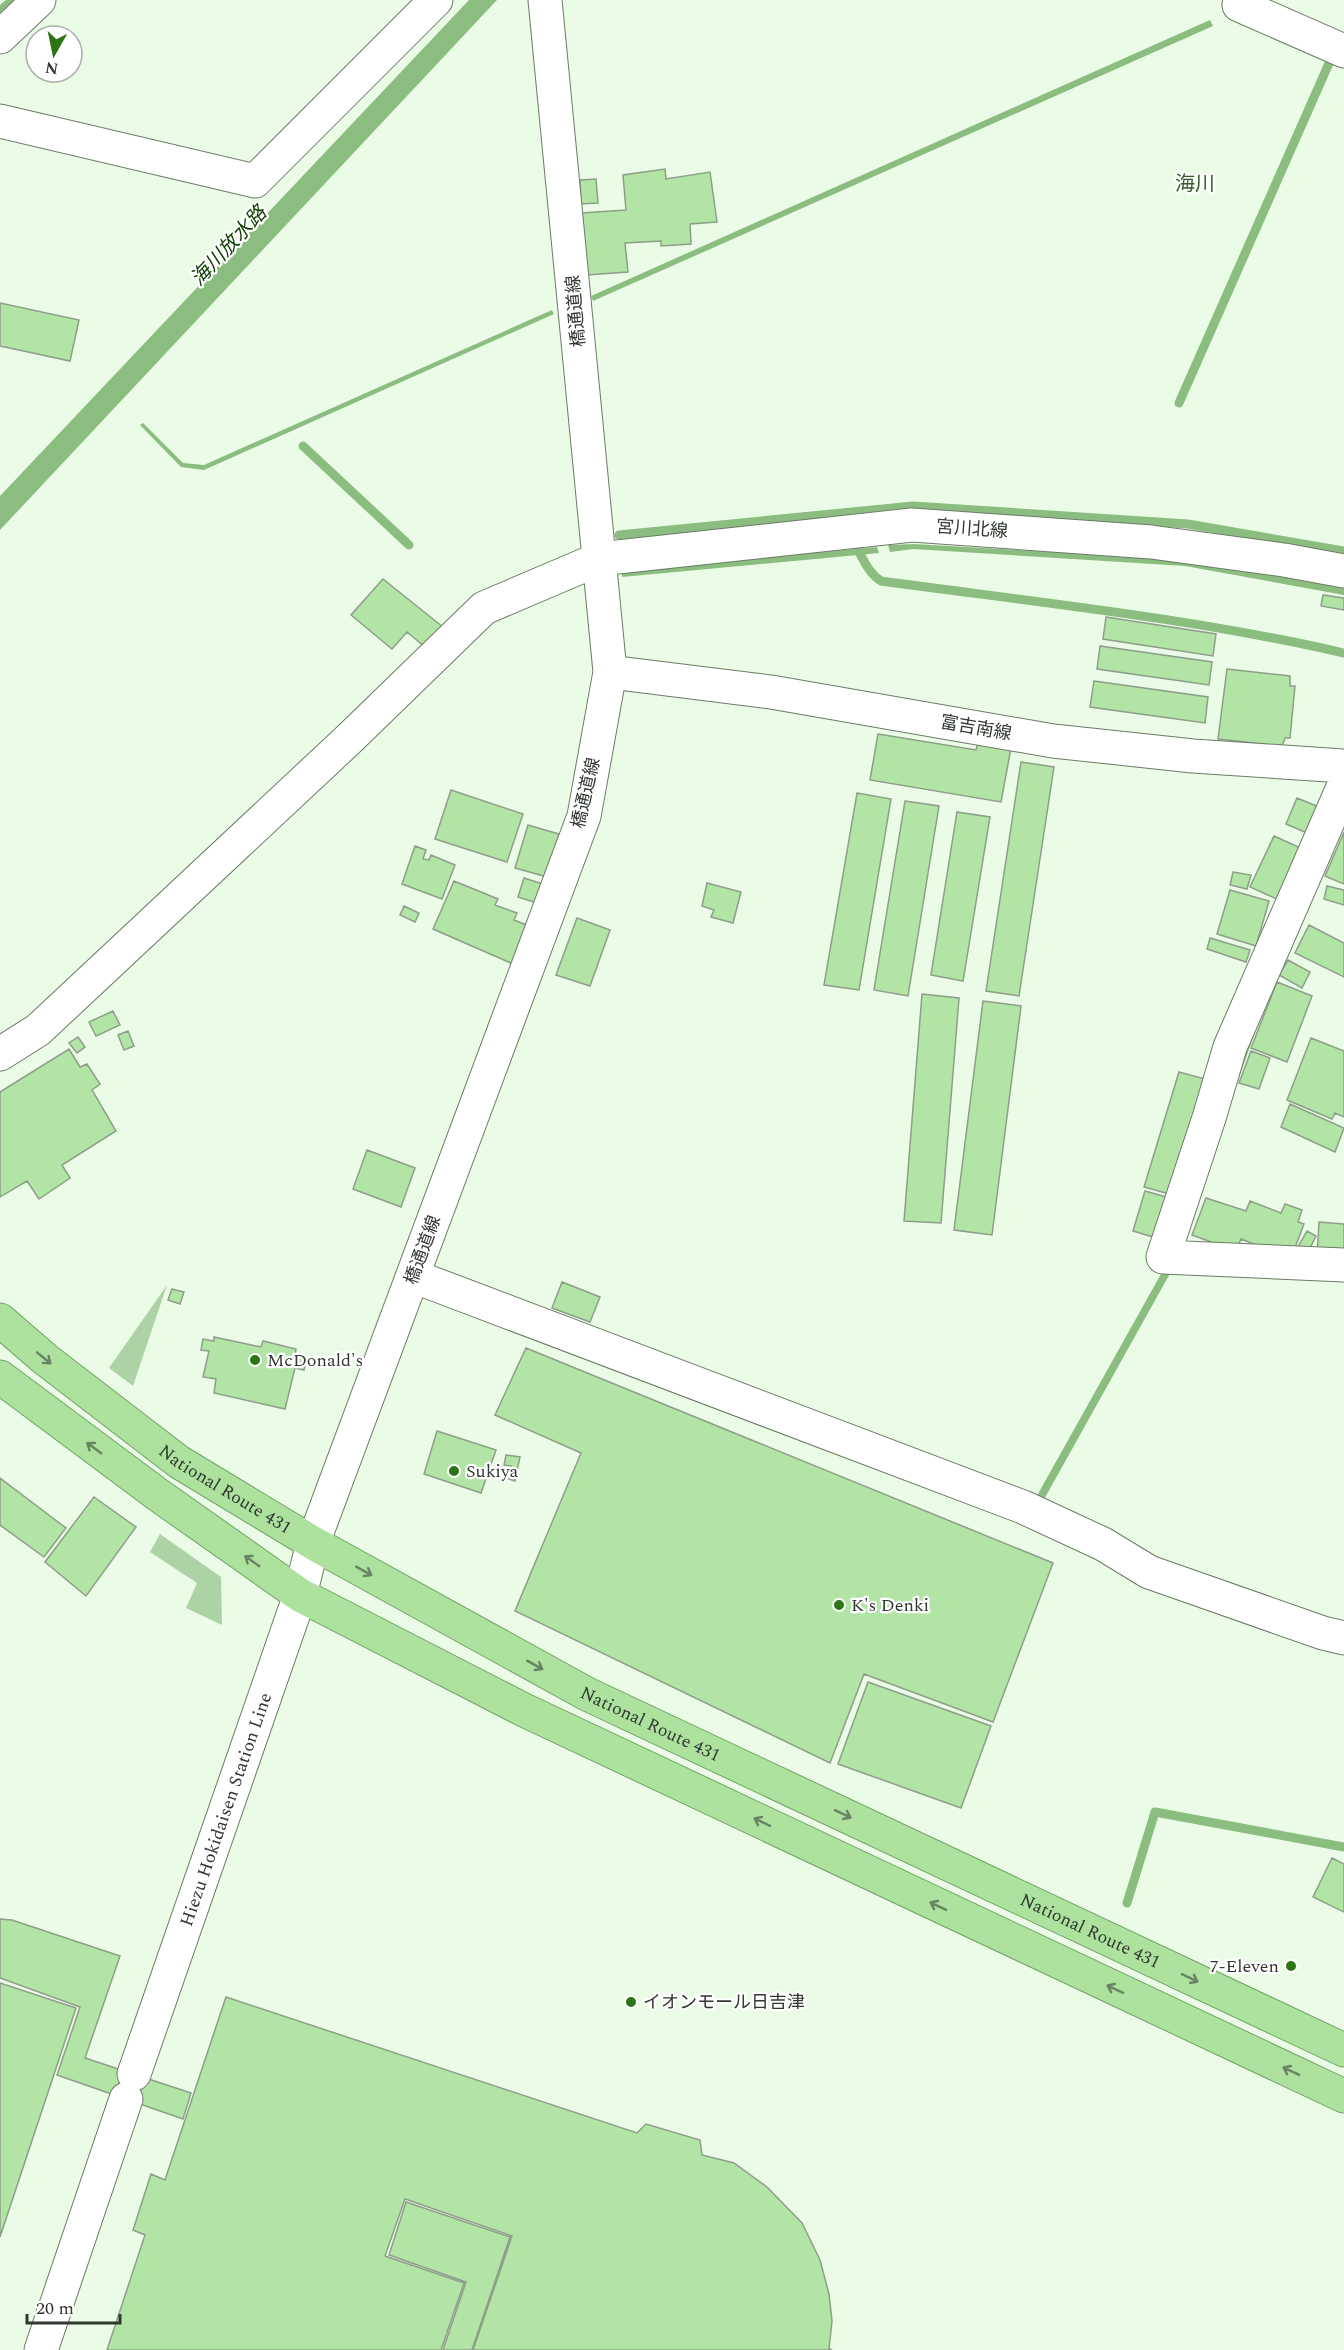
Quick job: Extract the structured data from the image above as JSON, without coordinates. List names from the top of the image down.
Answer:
{
  "streets": {
    "highway": ["National Route 431"],
    "street": [
      "橋通道線",
      "宮川北線",
      "富吉南線",
      "Hiezu Hokidaisen Station Line"
    ]
  },
  "crossings": [
    ["橋通道線", "宮川北線"],
    ["橋通道線", "富吉南線"],
    ["橋通道線", "National Route 431"],
    ["橋通道線", "Hiezu Hokidaisen Station Line"],
    ["National Route 431", "Hiezu Hokidaisen Station Line"]
  ],
  "districts": ["海川"],
  "water": ["海川放水路"],
  "places": [
    "McDonald's",
    "Sukiya",
    "K's Denki",
    "7-Eleven",
    "イオンモール日吉津"
  ],
  "scale_bar": "20 m",
  "north": "bottom"
}
